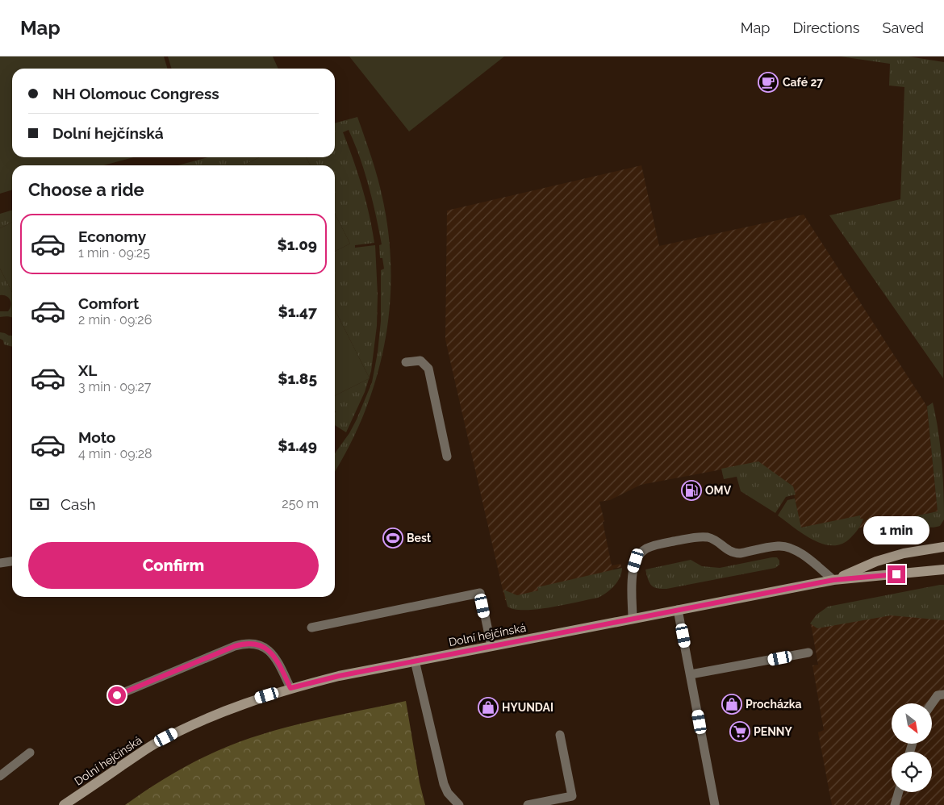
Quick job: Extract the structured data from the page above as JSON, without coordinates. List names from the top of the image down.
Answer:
{
  "streets": {
    "main road": ["Dolní hejčínská"]
  },
  "places": {
    "cafe": ["Café 27"],
    "fuel station": ["OMV"],
    "sports": ["Best"],
    "shop": ["Procházka", "HYUNDAI"],
    "supermarket": ["PENNY"]
  },
  "north": "bottom right",
  "page": {
    "header": "Map",
    "nav": ["Map", "Directions", "Saved"],
    "banner": ["NH Olomouc Congress", "Dolní hejčínská"],
    "heading": "Choose a ride",
    "list": [
      {
        "name": "Economy",
        "note": "1 min · 09:25",
        "value": "$1.09"
      },
      {
        "name": "Comfort",
        "note": "2 min · 09:26",
        "value": "$1.47"
      },
      {
        "name": "XL",
        "note": "3 min · 09:27",
        "value": "$1.85"
      },
      {
        "name": "Moto",
        "note": "4 min · 09:28",
        "value": "$1.49"
      }
    ],
    "pay": ["Cash", "250 m"],
    "bubble": "1 min",
    "buttons": "Confirm"
  }
}
